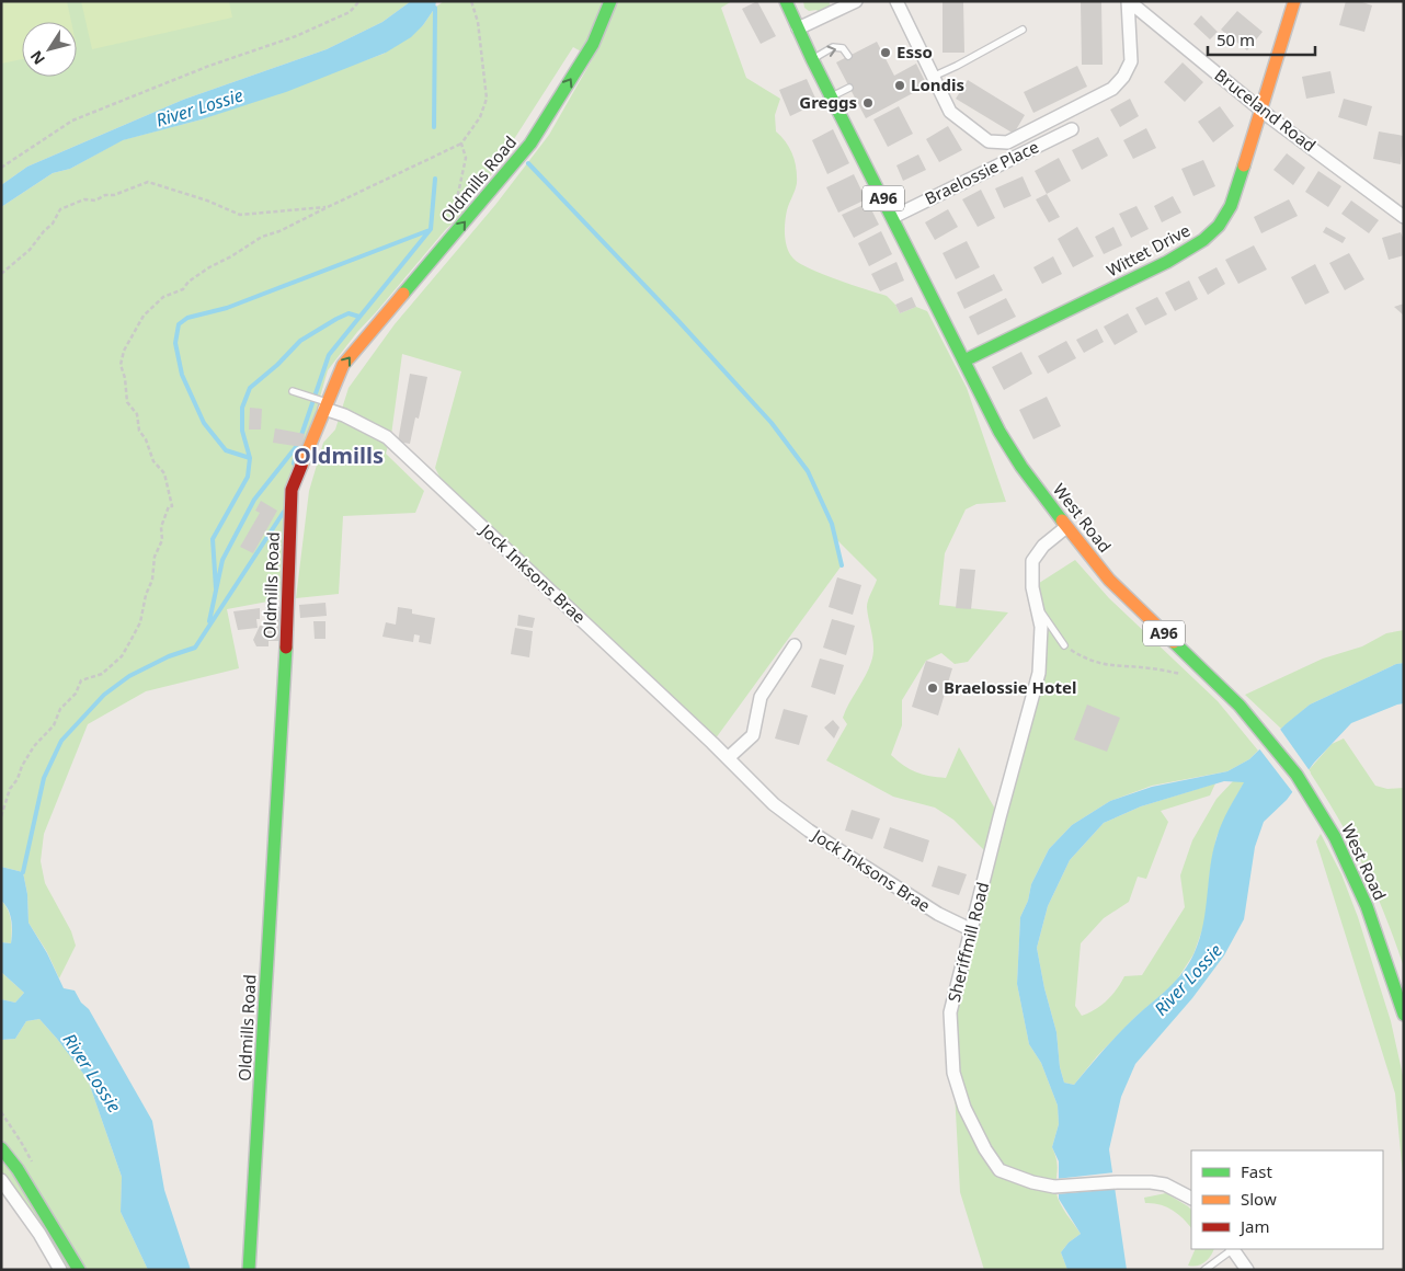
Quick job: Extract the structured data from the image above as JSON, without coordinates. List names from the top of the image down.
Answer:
{
  "streets": {
    "main road": [
      "Oldmills Road",
      "A96",
      "Wittet Drive",
      "West Road"
    ],
    "street": [
      "Bruceland Road",
      "Braelossie Place",
      "Jock Inksons Brae",
      "Sheriffmill Road"
    ]
  },
  "crossings": [
    ["Bruceland Road", "Wittet Drive"],
    ["Braelossie Place", "West Road"],
    ["Oldmills Road", "Jock Inksons Brae"],
    ["Wittet Drive", "West Road"],
    ["West Road", "Sheriffmill Road"],
    ["Jock Inksons Brae", "Sheriffmill Road"]
  ],
  "one_way": ["Oldmills Road"],
  "districts": ["Oldmills"],
  "water": ["River Lossie"],
  "places": [
    "Esso",
    "Londis",
    "Greggs",
    "Braelossie Hotel"
  ],
  "legend": ["Fast", "Slow", "Jam"],
  "scale_bar": "50 m",
  "north": "bottom left"
}
